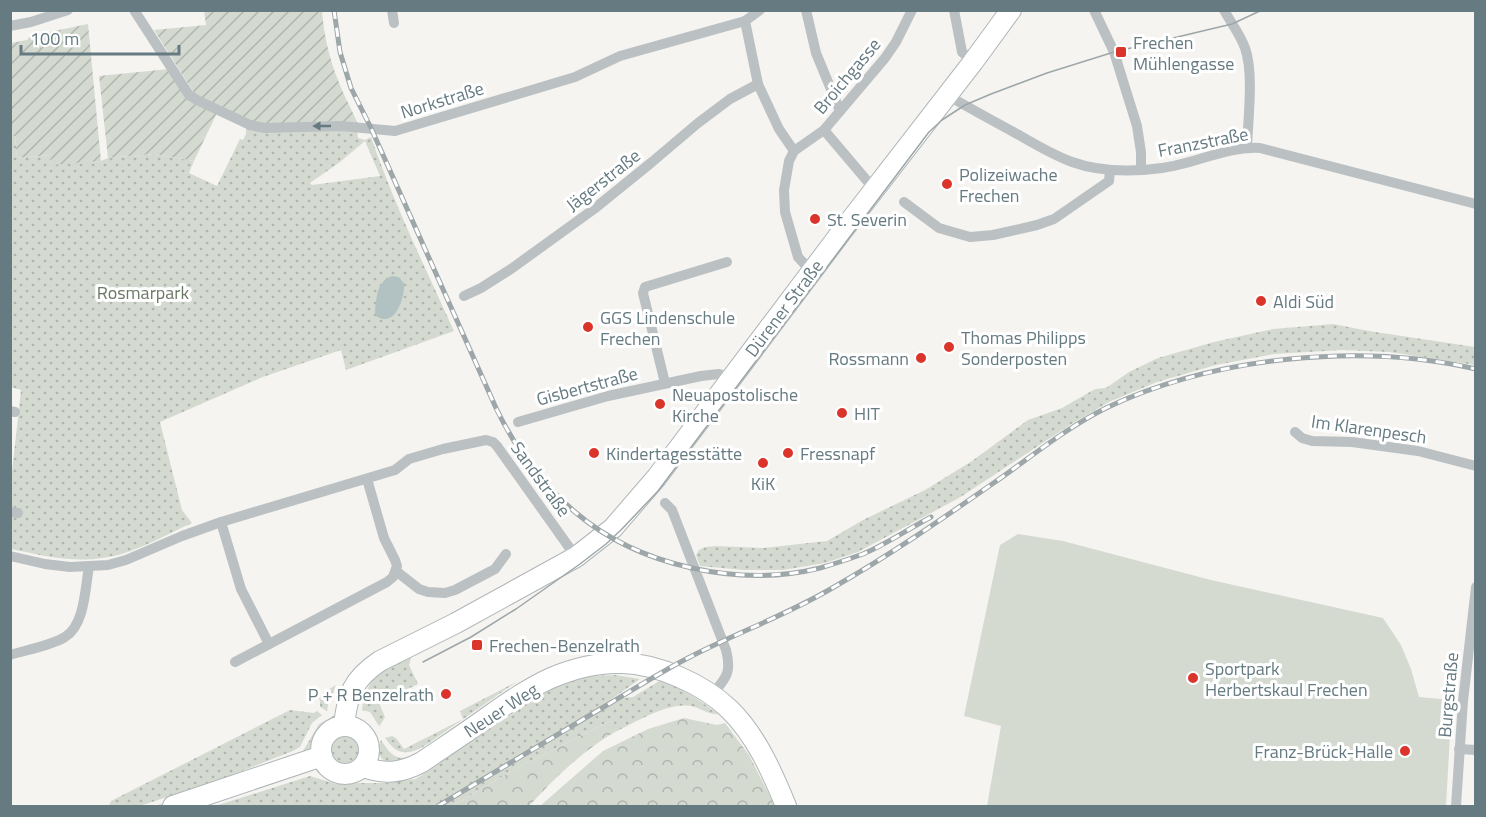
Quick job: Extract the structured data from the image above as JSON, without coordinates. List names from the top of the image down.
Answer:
{
  "streets": {
    "main road": ["Dürener Straße", "Neuer Weg"],
    "street": [
      "Broichgasse",
      "Norkstraße",
      "Franzstraße",
      "Jägerstraße",
      "Gisbertstraße",
      "Im Klarenpesch",
      "Sandstraße",
      "Burgstraße"
    ]
  },
  "crossings": [
    ["Franzstraße", "Dürener Straße"],
    ["Dürener Straße", "Gisbertstraße"],
    ["Dürener Straße", "Sandstraße"],
    ["Dürener Straße", "Neuer Weg"]
  ],
  "one_way": ["Norkstraße"],
  "parks": ["Rosmarpark"],
  "places": {
    "transit": ["Frechen Mühlengasse", "Frechen-Benzelrath"],
    "other": [
      "Polizeiwache Frechen",
      "St. Severin",
      "Aldi Süd",
      "GGS Lindenschule Frechen",
      "Thomas Philipps Sonderposten",
      "Rossmann",
      "Neuapostolische Kirche",
      "HIT",
      "Kindertagesstätte",
      "Fressnapf",
      "KiK",
      "Sportpark Herbertskaul Frechen",
      "P + R Benzelrath",
      "Franz-Brück-Halle"
    ]
  },
  "scale_bar": "100 m"
}
